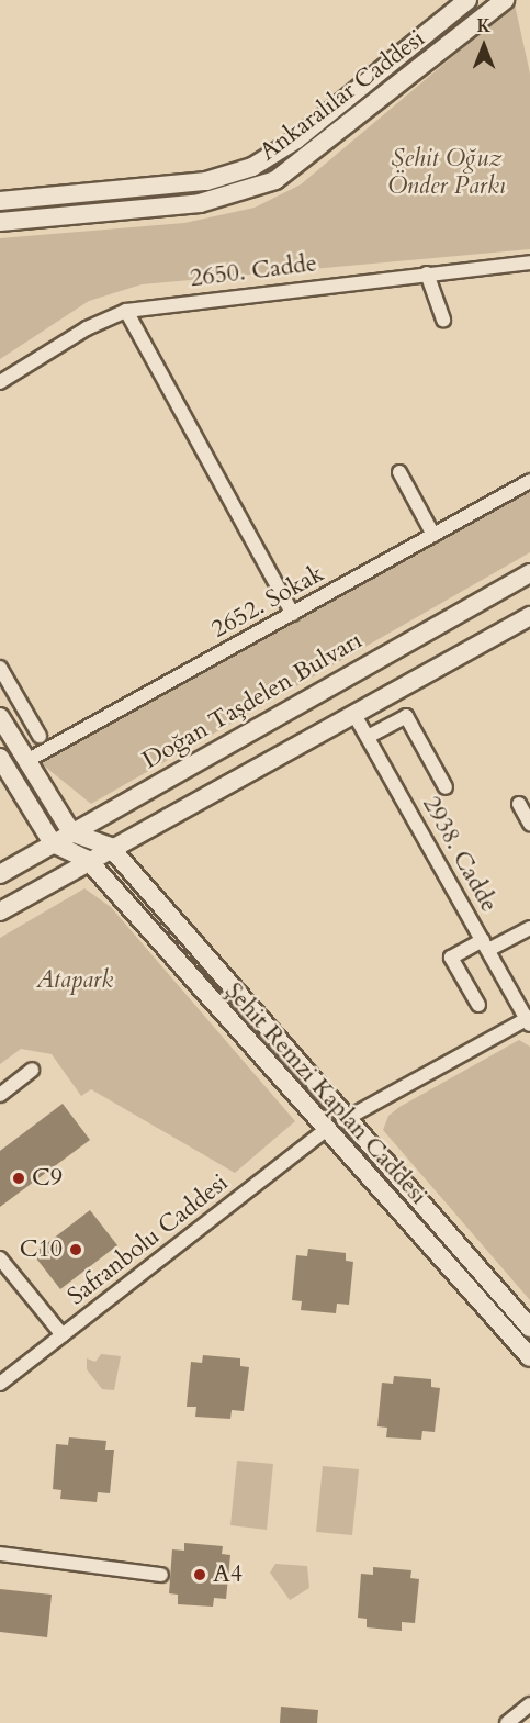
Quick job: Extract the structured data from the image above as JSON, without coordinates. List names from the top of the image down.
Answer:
{
  "streets": {
    "main road": ["Ankaralılar Caddesi", "Doğan Taşdelen Bulvarı", "Şehit Remzi Kaplan Caddesi"],
    "street": [
      "2650. Cadde",
      "2652. Sokak",
      "2938. Cadde",
      "Safranbolu Caddesi"
    ]
  },
  "crossings": [
    ["Şehit Remzi Kaplan Caddesi", "Safranbolu Caddesi"]
  ],
  "parks": ["Şehit Oğuz Önder Parkı", "Atapark"],
  "places": ["C9", "C10", "A4"],
  "north": "top"
}
